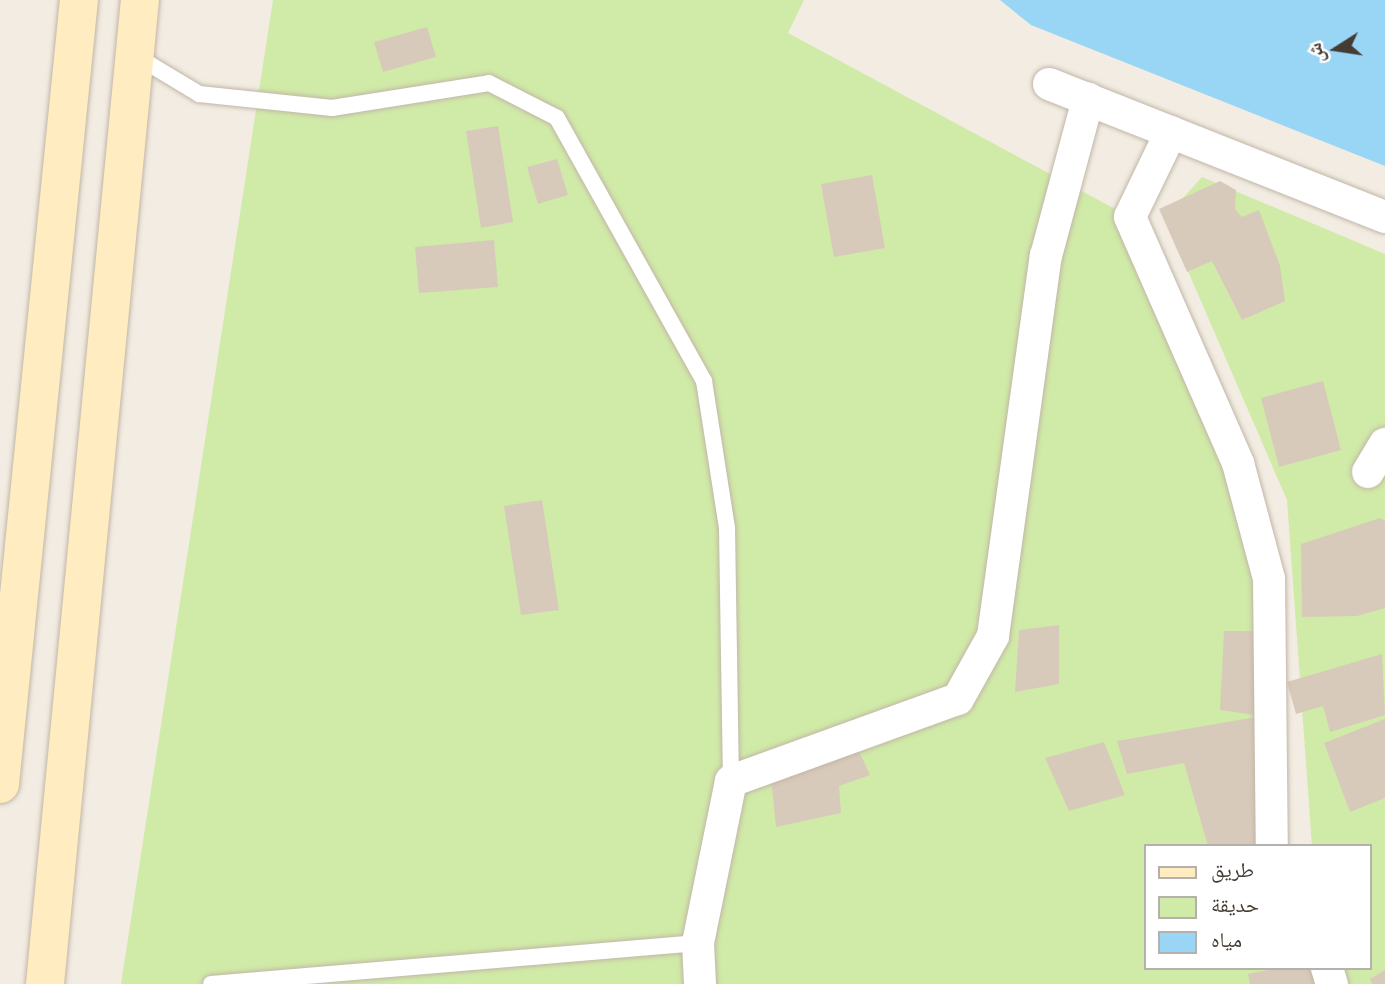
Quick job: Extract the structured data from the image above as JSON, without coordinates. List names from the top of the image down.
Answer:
{
  "legend": ["طريق", "حديقة", "مياه"],
  "north": "left"
}
